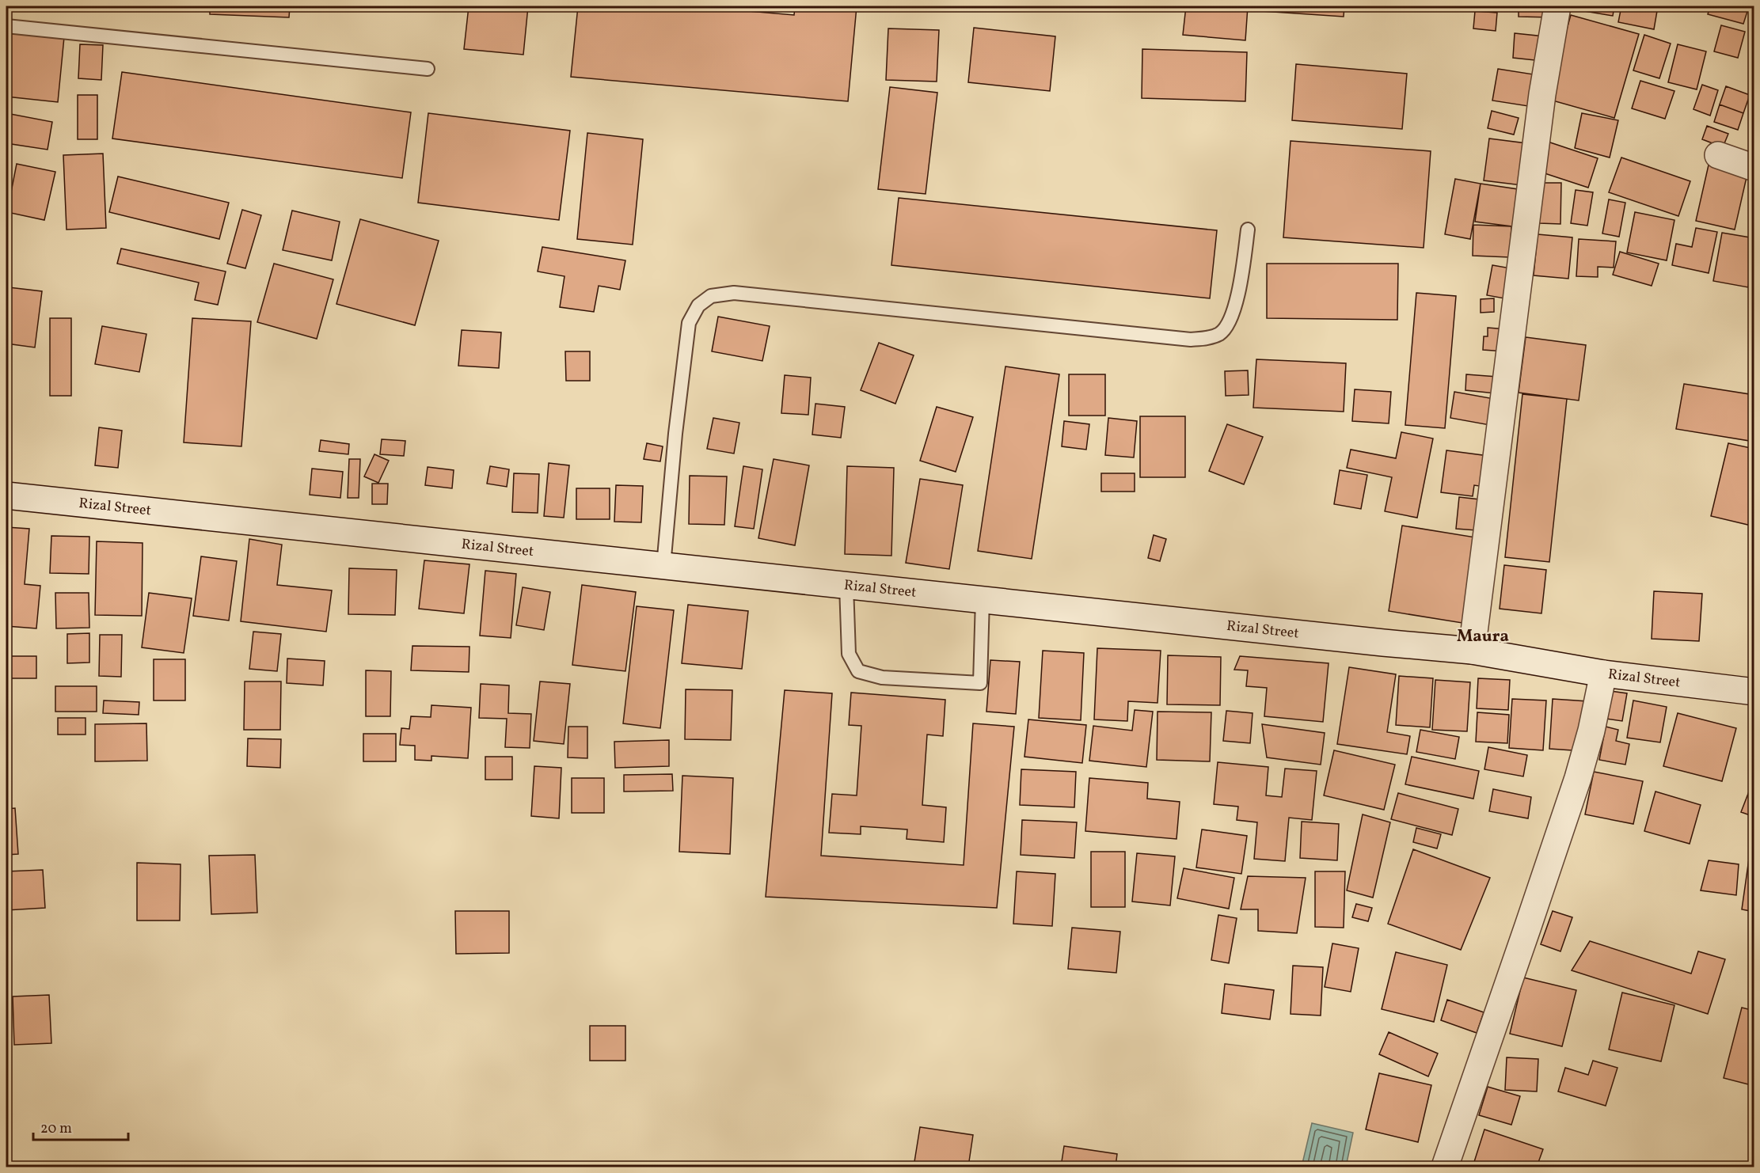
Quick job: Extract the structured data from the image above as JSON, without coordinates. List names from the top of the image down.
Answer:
{
  "streets": {
    "main road": ["Rizal Street"]
  },
  "districts": ["Maura"],
  "scale_bar": "20 m"
}
